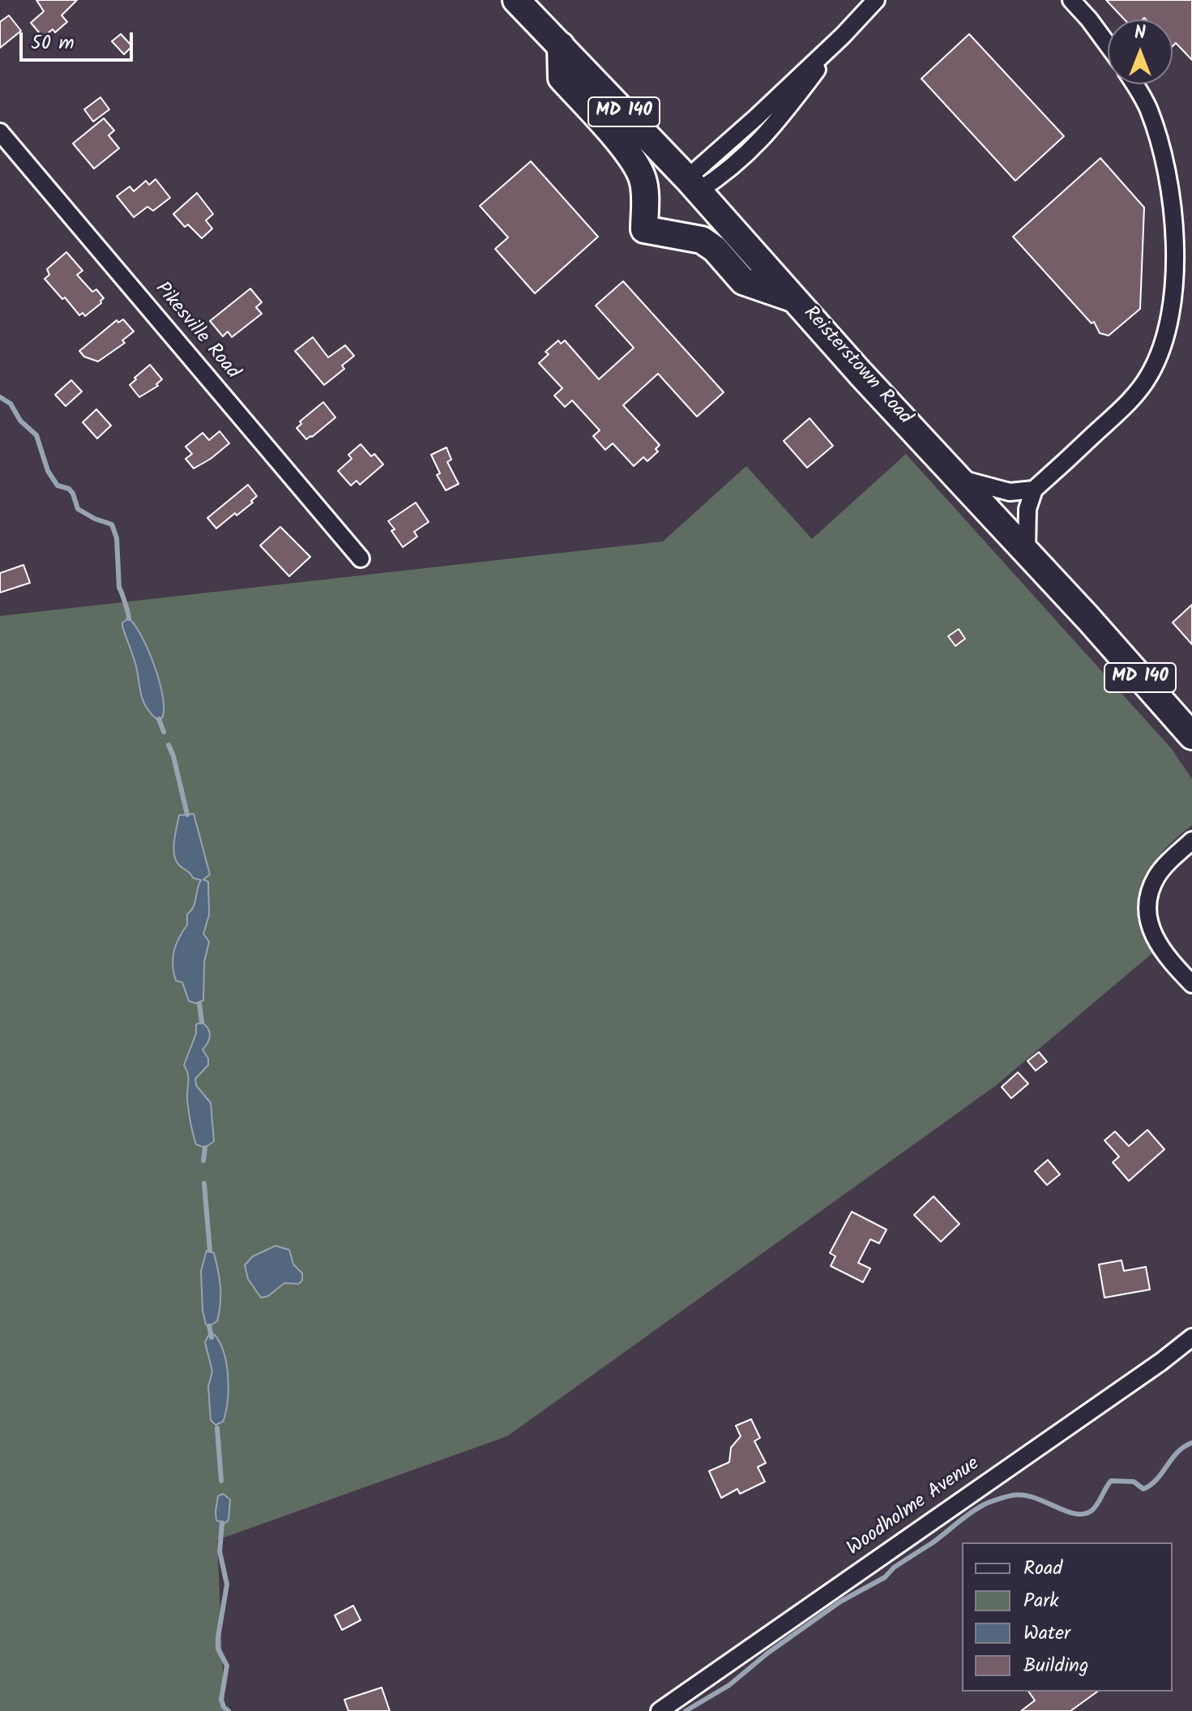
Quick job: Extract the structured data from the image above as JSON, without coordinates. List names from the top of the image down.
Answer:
{
  "streets": {
    "main road": ["MD 140", "Reisterstown Road"],
    "street": ["Pikesville Road", "Woodholme Avenue"]
  },
  "legend": [
    "Road",
    "Park",
    "Water",
    "Building"
  ],
  "scale_bar": "50 m",
  "north": "top"
}
